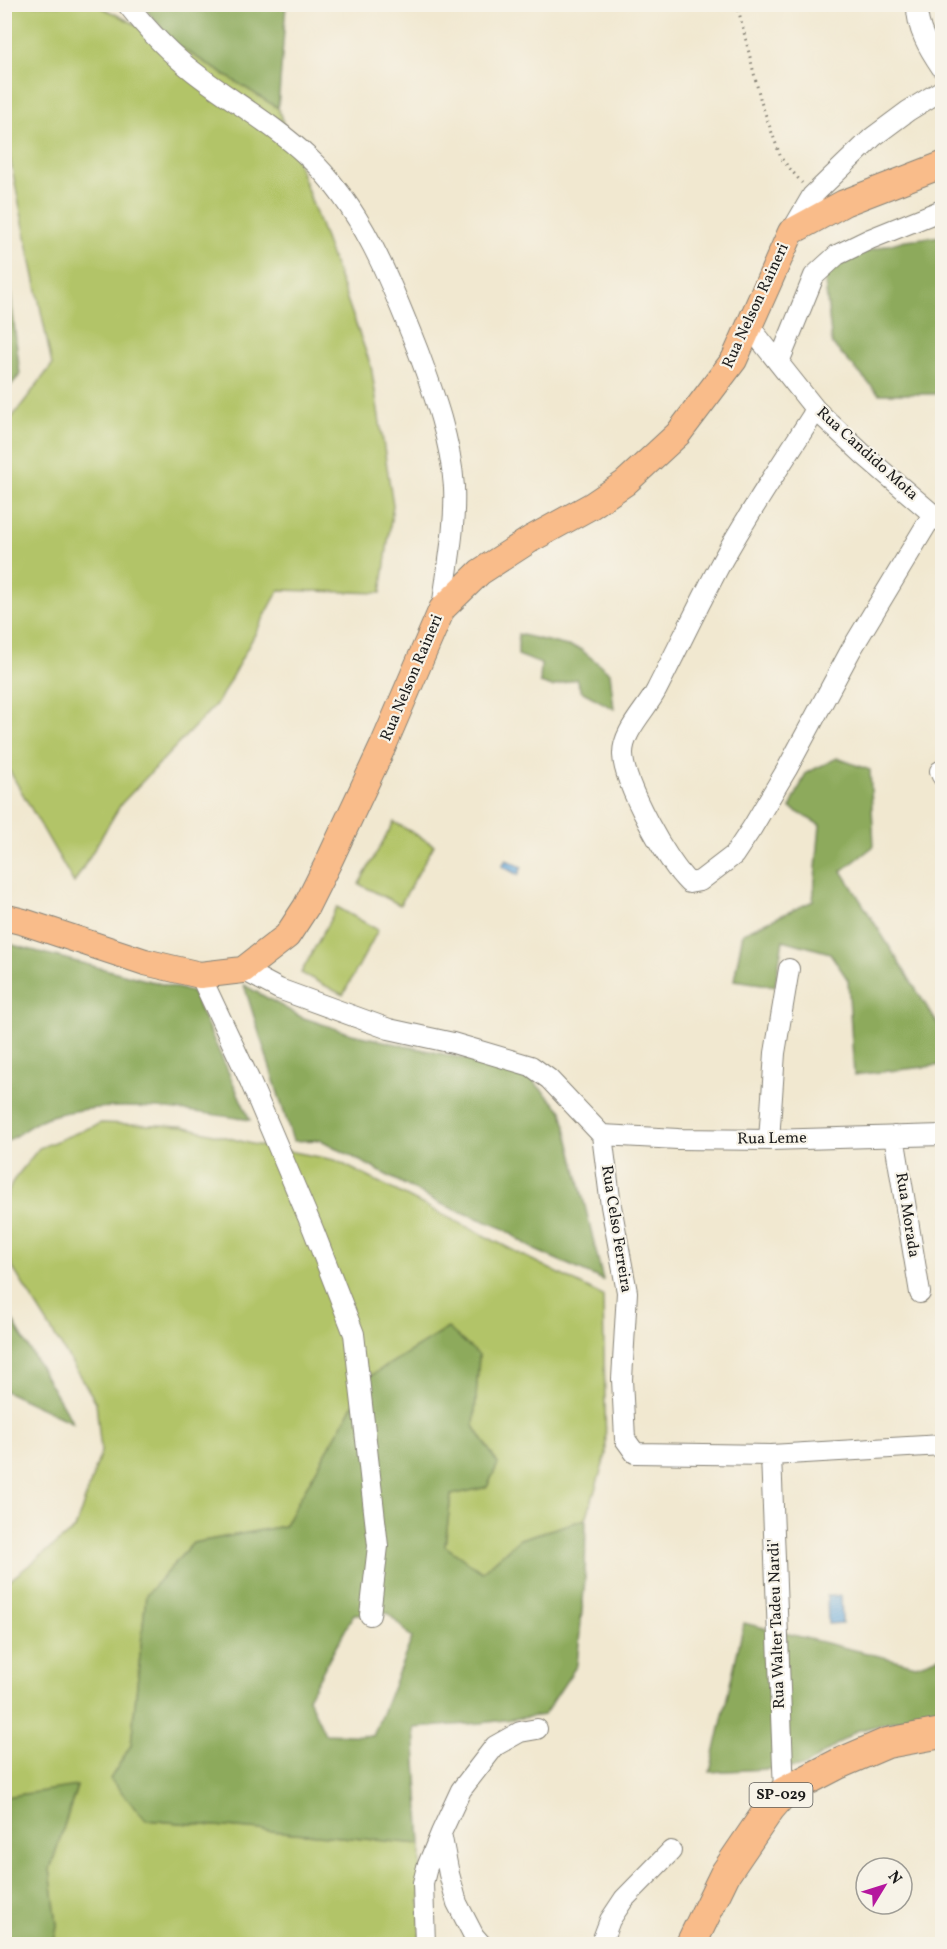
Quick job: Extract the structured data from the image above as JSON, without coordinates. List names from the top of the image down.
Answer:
{
  "streets": {
    "highway": ["SP-029"],
    "main road": ["Rua Nelson Raineri"],
    "street": [
      "Rua Candido Mota",
      "Rua Leme",
      "Rua Morada",
      "Rua Celso Ferreira",
      "Rua Walter Tadeu Nardi'"
    ]
  },
  "crossings": [
    ["Rua Nelson Raineri", "Rua Candido Mota"],
    ["Rua Leme", "Rua Morada"],
    ["Rua Leme", "Rua Celso Ferreira"],
    ["Rua Celso Ferreira", "Rua Walter Tadeu Nardi'"],
    ["Rua Walter Tadeu Nardi'", "SP-029"]
  ],
  "north": "top right"
}
